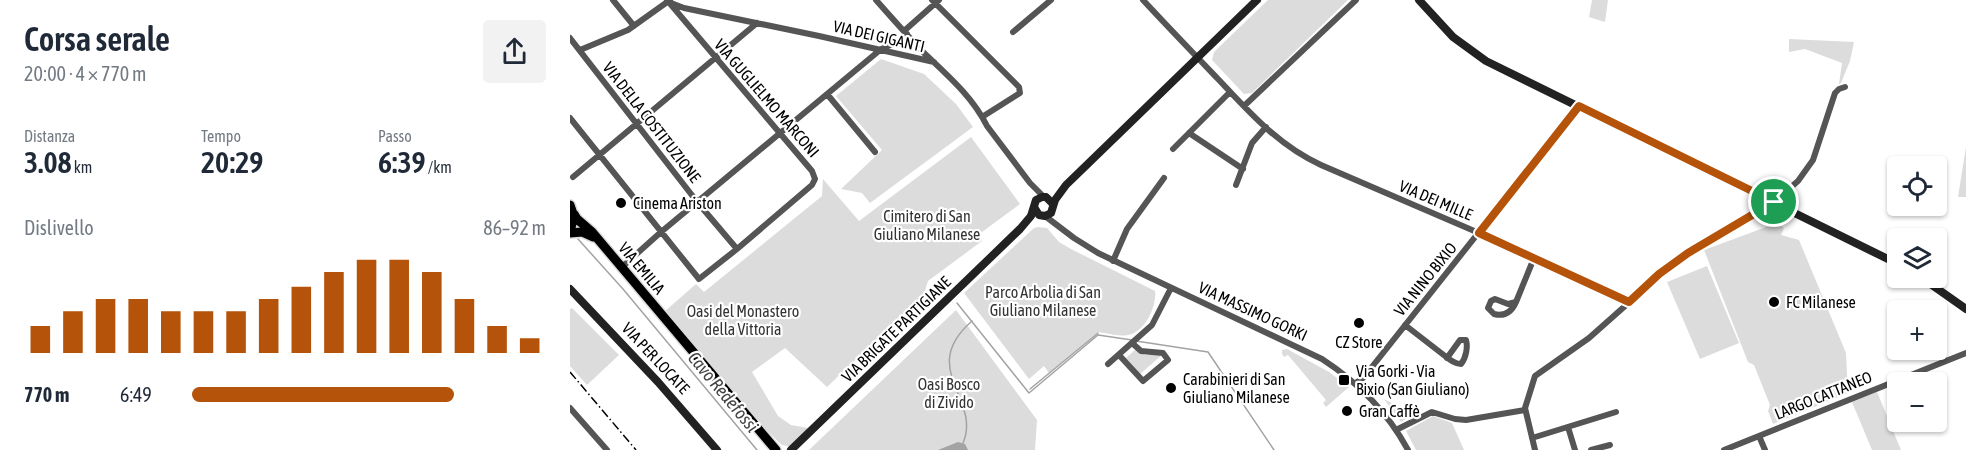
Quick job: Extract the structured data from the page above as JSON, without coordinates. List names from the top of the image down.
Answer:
{
  "streets": {
    "main road": ["VIA EMILIA"],
    "street": [
      "VIA DEI GIGANTI",
      "VIA GUGLIELMO MARCONI",
      "VIA DELLA COSTITUZIONE",
      "VIA DEI MILLE",
      "VIA NINO BIXIO",
      "VIA MASSIMO GORKI",
      "VIA BRIGATE PARTIGIANE",
      "VIA PER LOCATE",
      "LARGO CATTANEO"
    ]
  },
  "crossings": [
    ["VIA DEI GIGANTI", "VIA GUGLIELMO MARCONI"],
    ["VIA DEI GIGANTI", "VIA BRIGATE PARTIGIANE"],
    ["VIA GUGLIELMO MARCONI", "VIA DELLA COSTITUZIONE"],
    ["VIA DEI MILLE", "VIA NINO BIXIO"],
    ["VIA DEI MILLE", "VIA BRIGATE PARTIGIANE"],
    ["VIA NINO BIXIO", "VIA MASSIMO GORKI"],
    ["VIA MASSIMO GORKI", "VIA BRIGATE PARTIGIANE"]
  ],
  "water": ["Cavo Redefossi"],
  "parks": [
    "Cimitero di San Giuliano Milanese",
    "Parco Arbolia di San Giuliano Milanese",
    "Oasi del Monastero della Vittoria",
    "Oasi Bosco di Zivido"
  ],
  "places": {
    "other": [
      "Cinema Ariston",
      "FC Milanese",
      "CZ Store",
      "Carabinieri di San Giuliano Milanese",
      "Gran Caffè"
    ],
    "transit": ["Via Gorki - Via Bixio (San Giuliano)"]
  },
  "page": {
    "heading": ["Corsa serale", "20:00 · 4 × 770 m"],
    "stats": [
      ["Distanza", "3.08 km"],
      ["Tempo", "20:29"],
      ["Passo", "6:39 /km"]
    ],
    "map_buttons": ["+", "−"],
    "chart": ["Dislivello", "86–92 m"],
    "list": [
      {
        "name": "770 m",
        "note": "6:49"
      }
    ]
  }
}
